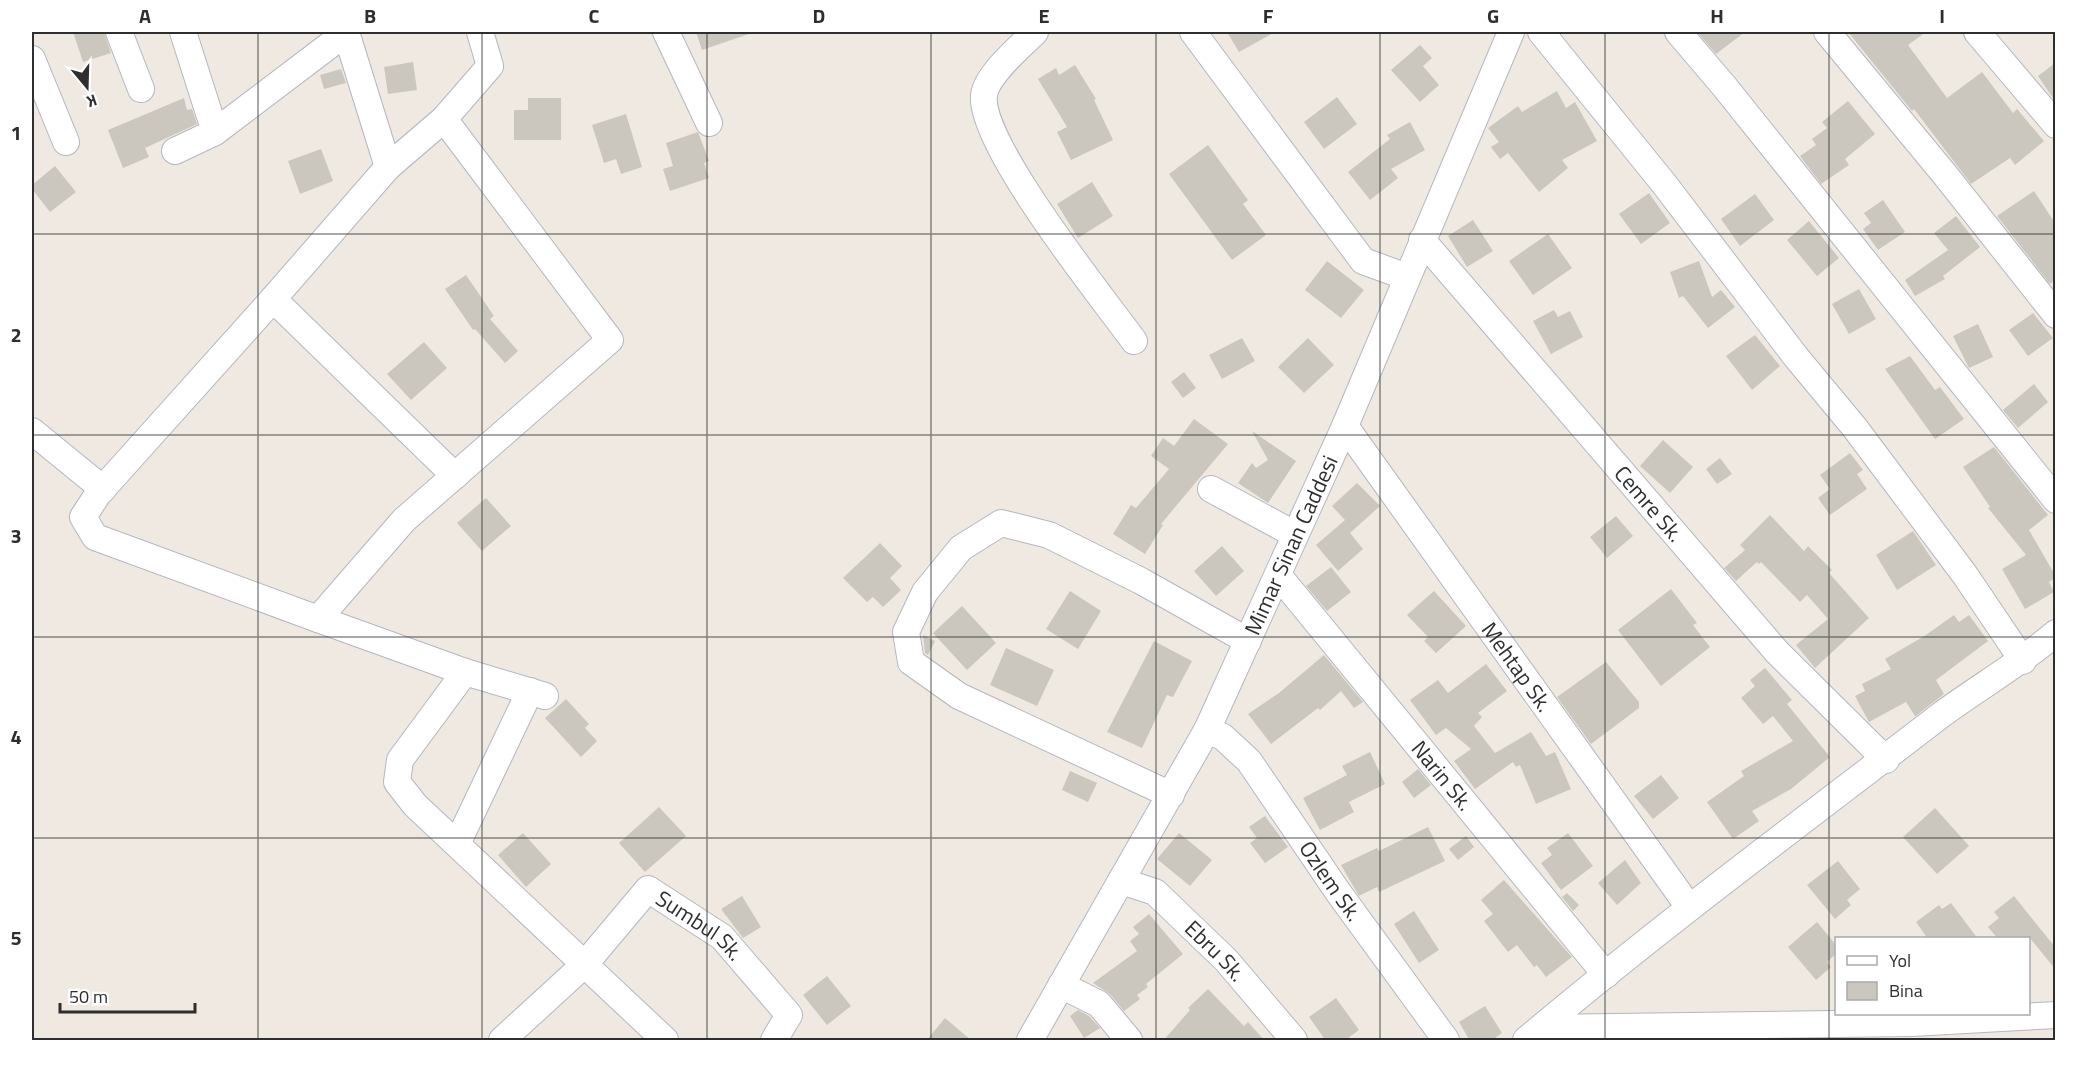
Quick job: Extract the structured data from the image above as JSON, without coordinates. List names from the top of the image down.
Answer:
{
  "streets": {
    "street": [
      "Cemre Sk.",
      "Mimar Sinan Caddesi",
      "Mehtap Sk.",
      "Narin Sk.",
      "Ozlem Sk.",
      "Sumbul Sk.",
      "Ebru Sk."
    ]
  },
  "crossings": [
    ["Cemre Sk.", "Mimar Sinan Caddesi"],
    ["Mimar Sinan Caddesi", "Mehtap Sk."],
    ["Mimar Sinan Caddesi", "Narin Sk."],
    ["Mimar Sinan Caddesi", "Ozlem Sk."],
    ["Mimar Sinan Caddesi", "Ebru Sk."]
  ],
  "legend": ["Yol", "Bina"],
  "scale_bar": "50 m",
  "north": "bottom",
  "grid": {
    "columns": [
      "A",
      "B",
      "C",
      "D",
      "E",
      "F",
      "G",
      "H",
      "I"
    ],
    "rows": [
      "1",
      "2",
      "3",
      "4",
      "5"
    ]
  }
}
